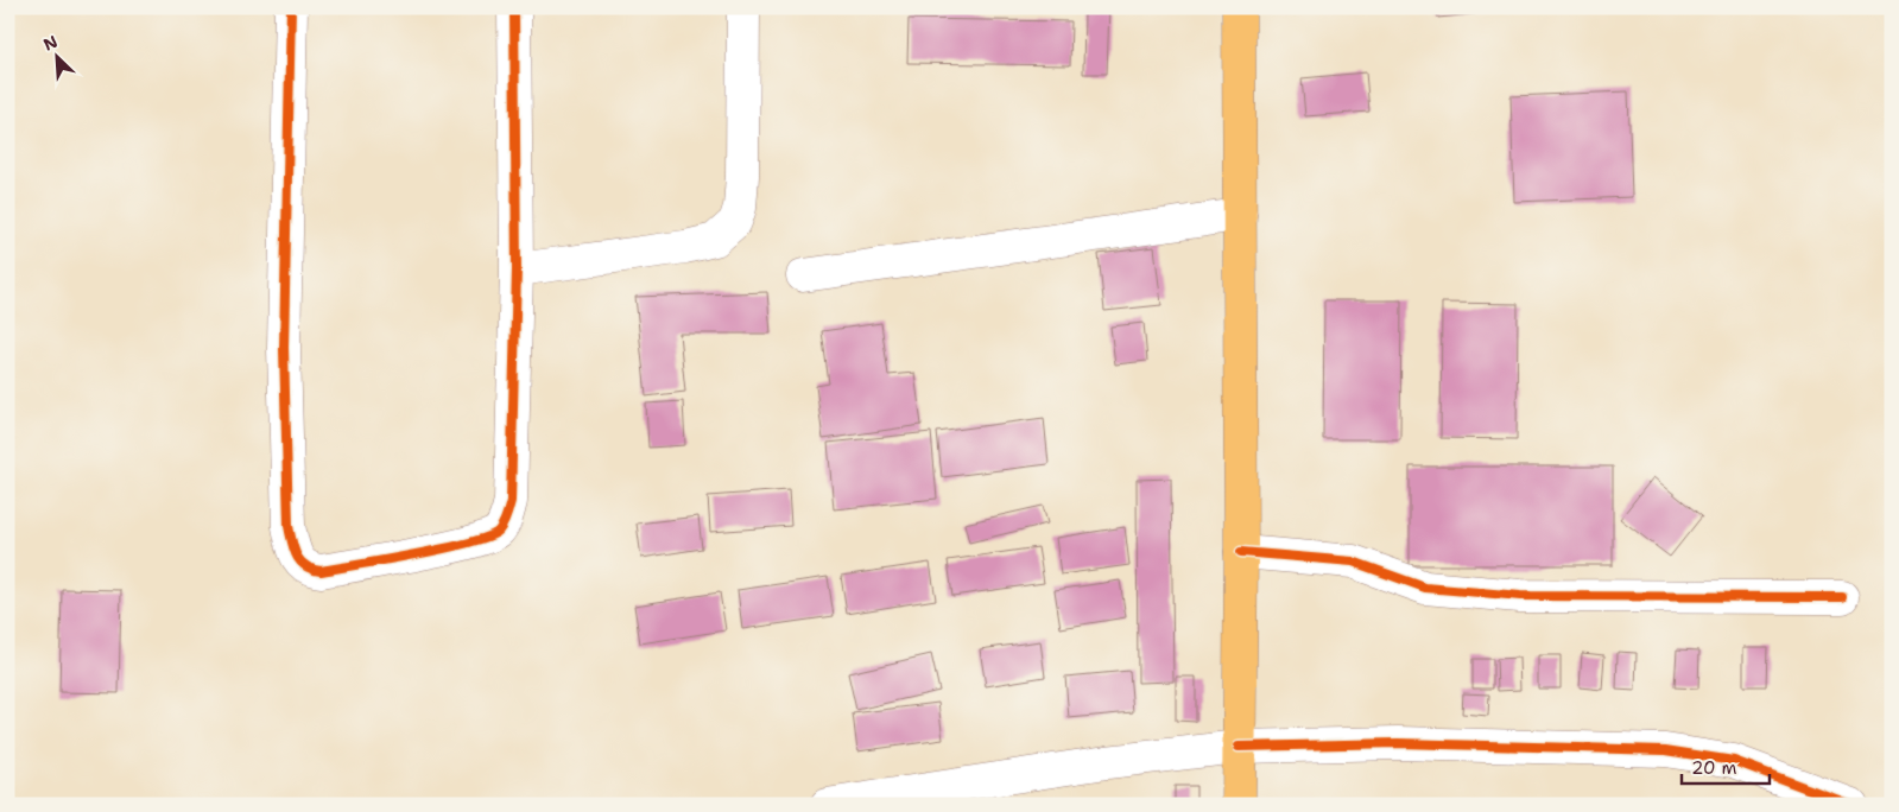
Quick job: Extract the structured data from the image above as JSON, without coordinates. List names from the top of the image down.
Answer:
{
  "scale_bar": "20 m",
  "north": "top left"
}
